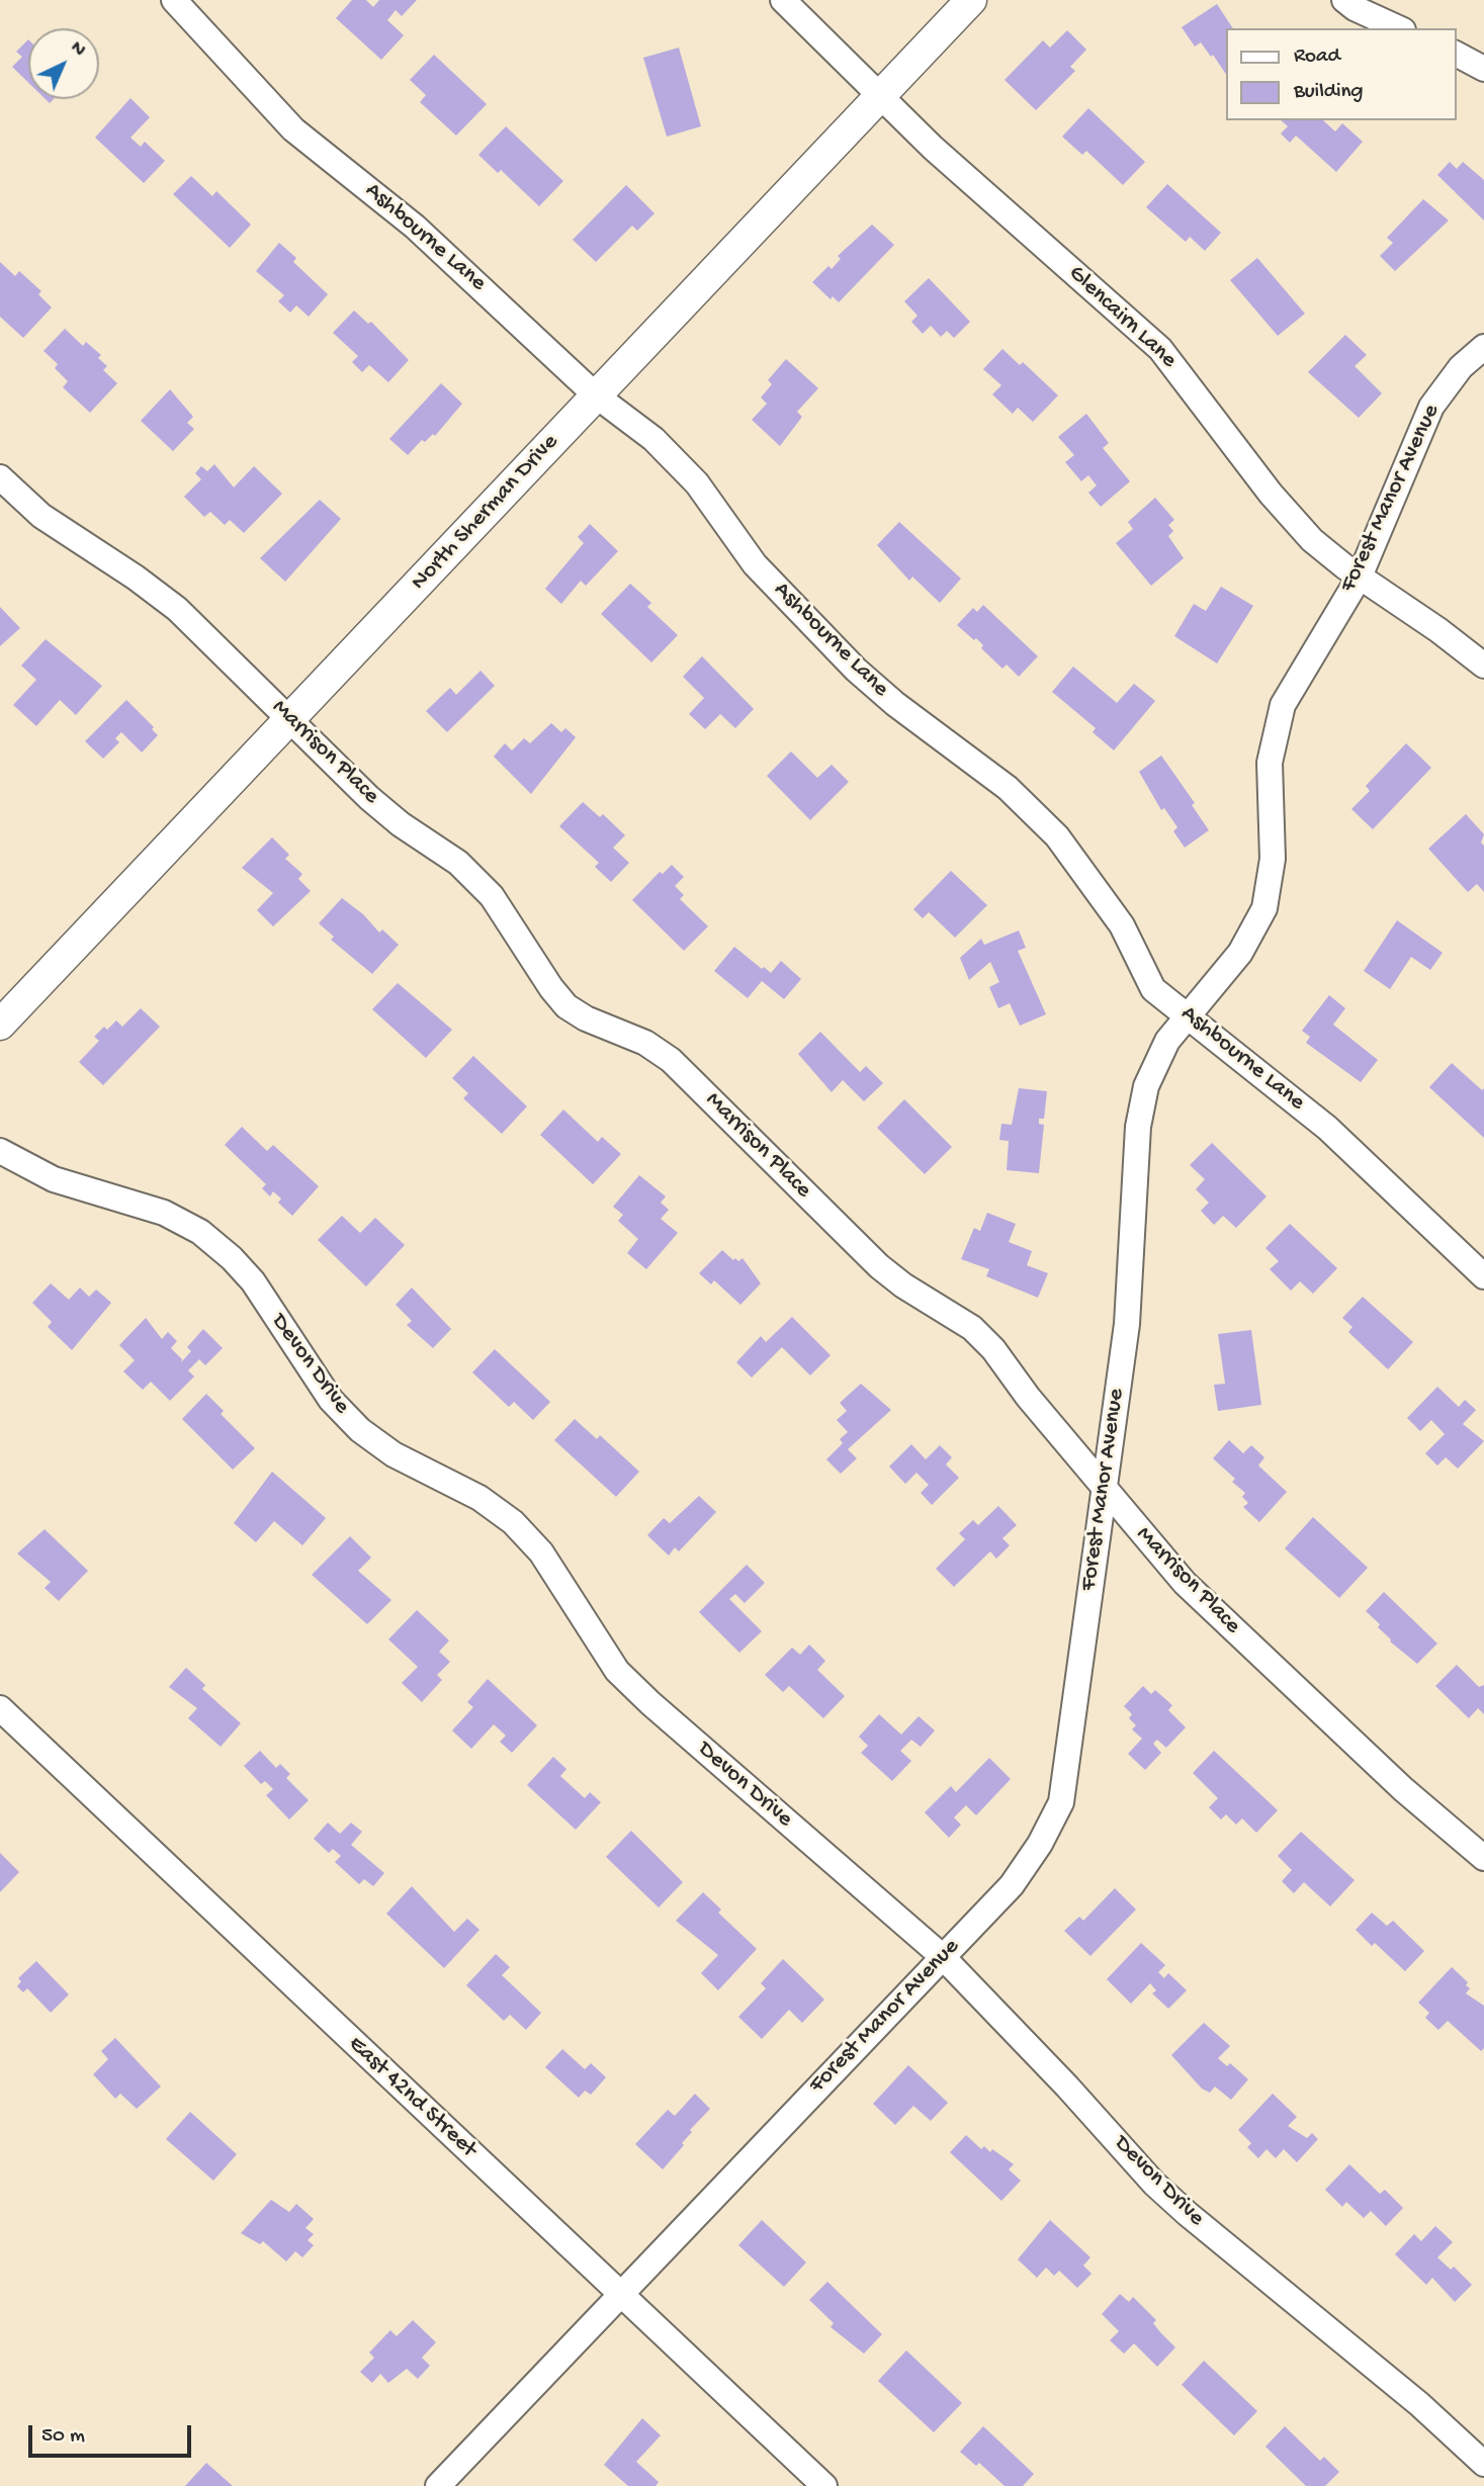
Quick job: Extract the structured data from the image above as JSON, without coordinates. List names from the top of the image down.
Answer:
{
  "streets": {
    "main road": ["North Sherman Drive"],
    "street": [
      "Ashbourne Lane",
      "Glencairn Lane",
      "Forest Manor Avenue",
      "Marrison Place",
      "Devon Drive",
      "East 42nd Street"
    ]
  },
  "crossings": [
    ["Ashbourne Lane", "Forest Manor Avenue"],
    ["Ashbourne Lane", "North Sherman Drive"],
    ["Glencairn Lane", "Forest Manor Avenue"],
    ["Glencairn Lane", "North Sherman Drive"],
    ["Forest Manor Avenue", "Marrison Place"],
    ["Forest Manor Avenue", "Devon Drive"],
    ["Forest Manor Avenue", "East 42nd Street"],
    ["North Sherman Drive", "Marrison Place"]
  ],
  "legend": ["Road", "Building"],
  "scale_bar": "50 m",
  "north": "top right"
}
